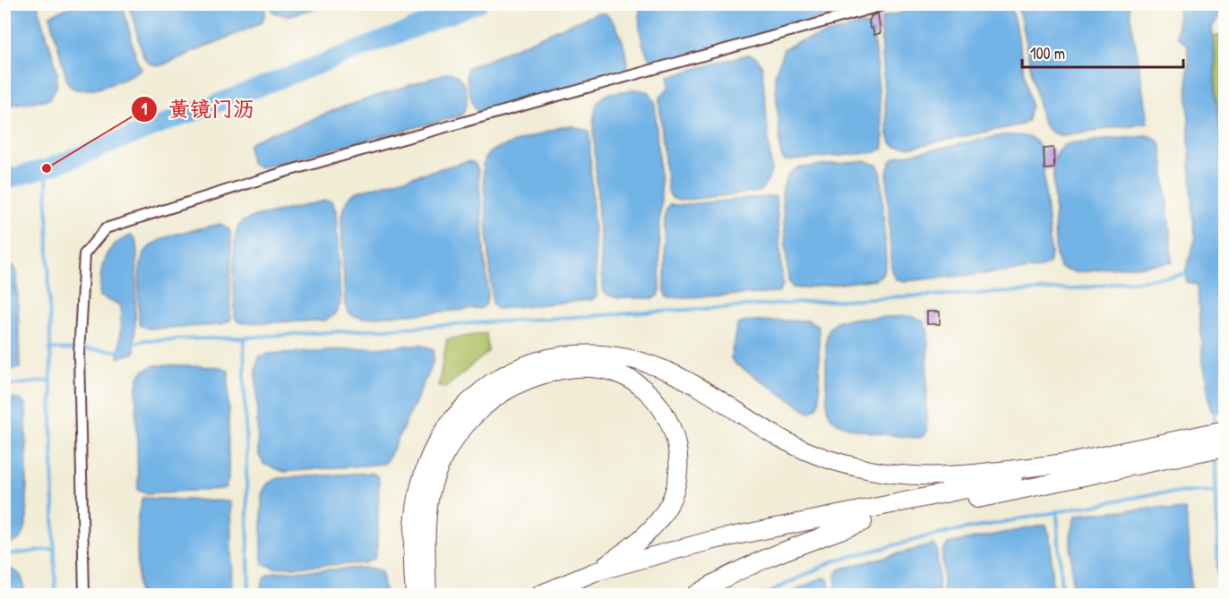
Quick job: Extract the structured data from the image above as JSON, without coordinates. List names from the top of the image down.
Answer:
{
  "places": ["黄镜门沥"],
  "scale_bar": "100 m"
}
